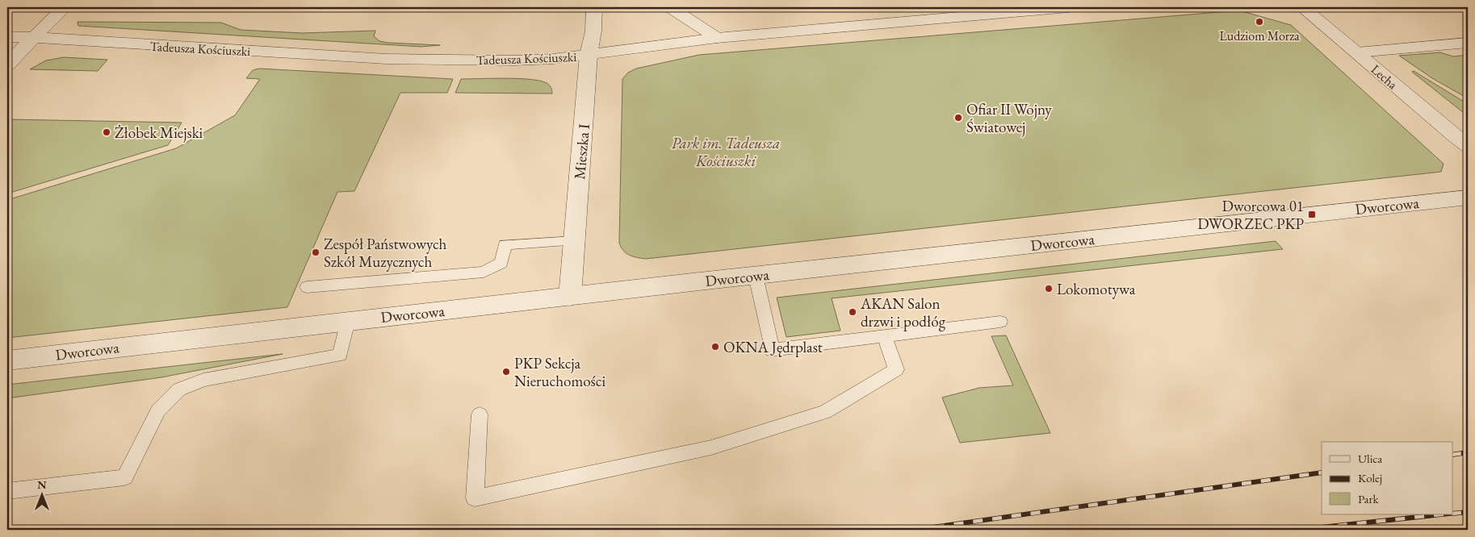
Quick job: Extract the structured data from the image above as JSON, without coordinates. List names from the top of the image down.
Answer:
{
  "streets": {
    "street": [
      "Tadeusza Kościuszki",
      "Lecha",
      "Mieszka I",
      "Dworcowa"
    ]
  },
  "crossings": [
    ["Tadeusza Kościuszki", "Mieszka I"],
    ["Mieszka I", "Dworcowa"]
  ],
  "parks": ["Park im. Tadeusza Kościuszki"],
  "places": {
    "other": [
      "Ludziom Morza",
      "Ofiar II Wojny Światowej",
      "Żłobek Miejski",
      "Zespół Państwowych Szkół Muzycznych",
      "Lokomotywa",
      "AKAN Salon drzwi i podłóg",
      "OKNA Jędrplast",
      "PKP Sekcja Nieruchomości"
    ],
    "transit": ["Dworcowa 01 DWORZEC PKP"]
  },
  "legend": ["Ulica", "Kolej", "Park"],
  "north": "top"
}
